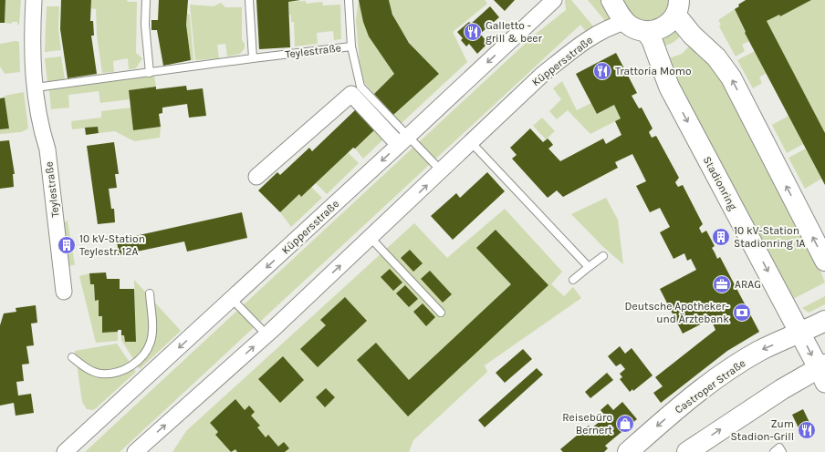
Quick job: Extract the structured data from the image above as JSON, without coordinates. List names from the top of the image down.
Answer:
{
  "streets": {
    "main road": ["Stadionring", "Castroper Straße"],
    "street": ["Teylestraße", "Küppersstraße"]
  },
  "crossings": [
    ["Teylestraße", "Küppersstraße"],
    ["Stadionring", "Castroper Straße"]
  ],
  "places": {
    "restaurant": ["Galletto - grill & beer", "Trattoria Momo", "Zum Stadion-Grill"],
    "building": ["10 kV-Station Stadionring 1A", "10 kV-Station Teylestr. 12A"],
    "office": ["ARAG"],
    "bank": ["Deutsche Apotheker- und Ärztebank"],
    "shop": ["Reisebüro Bernert"]
  }
}
